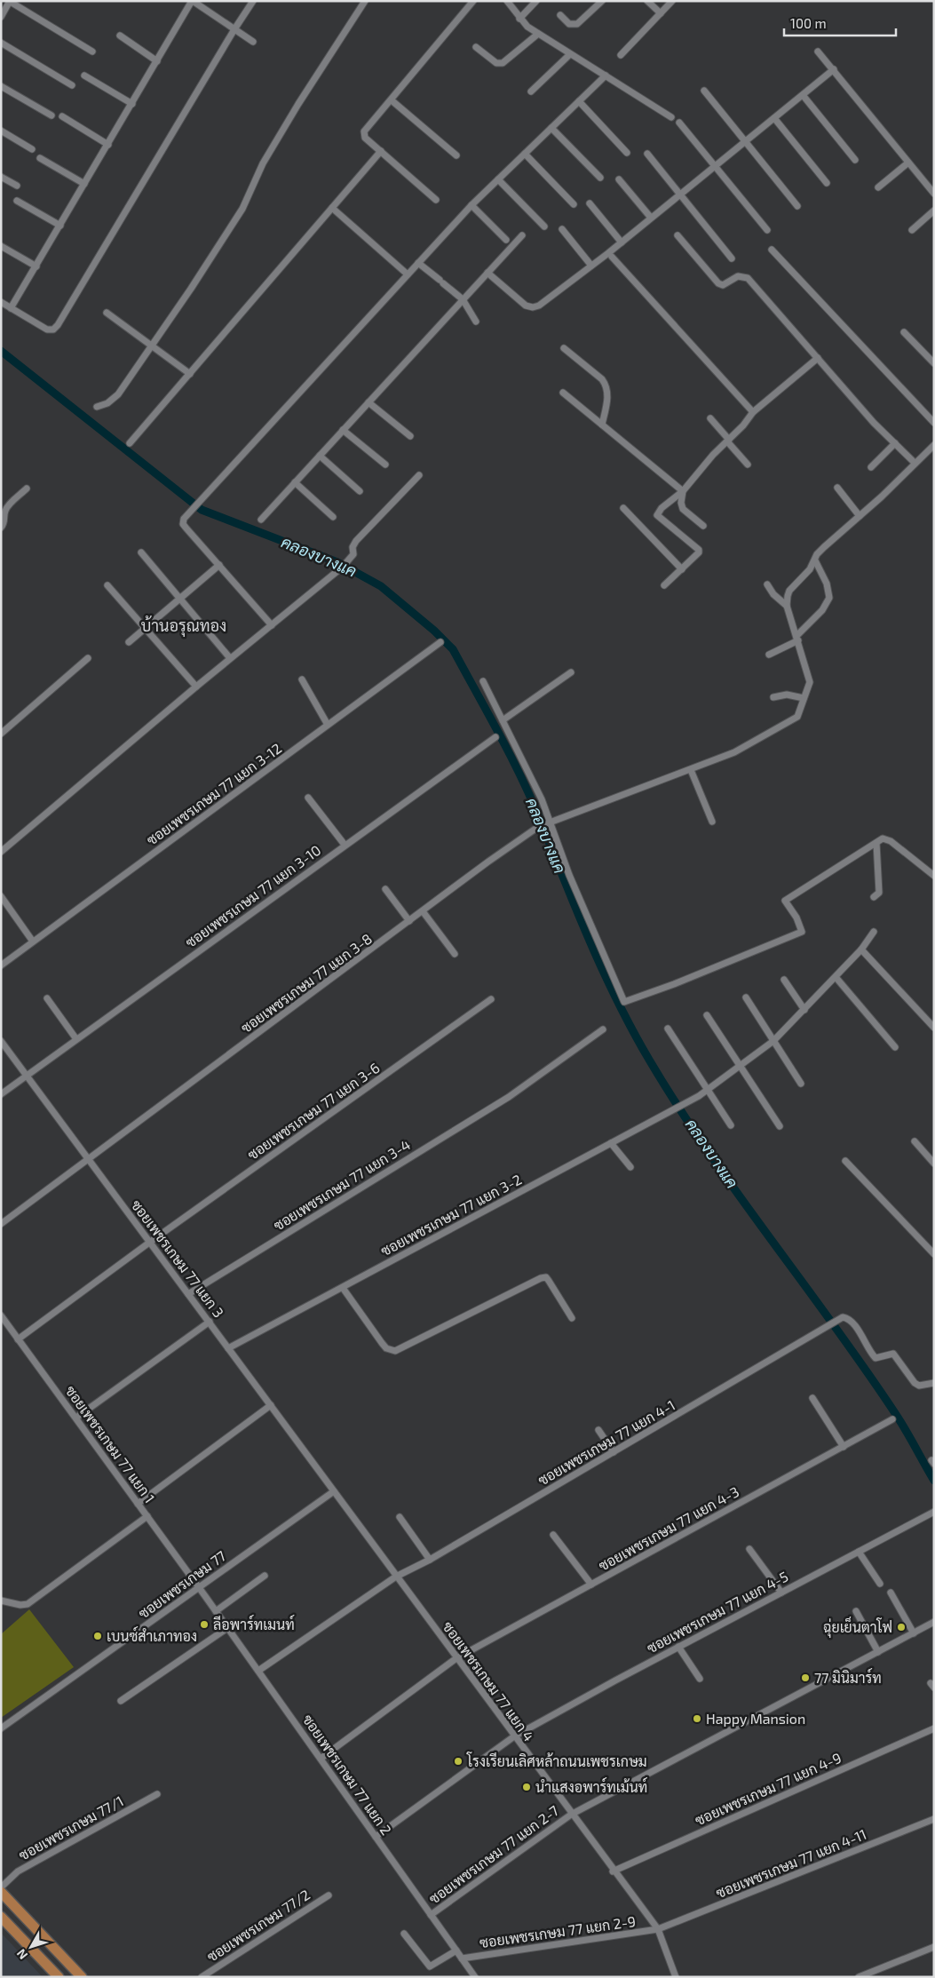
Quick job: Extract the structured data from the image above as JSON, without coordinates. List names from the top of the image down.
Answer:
{
  "streets": {
    "street": [
      "ซอยเพชรเกษม 77 แยก 3-12",
      "ซอยเพชรเกษม 77 แยก 3-10",
      "ซอยเพชรเกษม 77 แยก 3-8",
      "ซอยเพชรเกษม 77 แยก 3-6",
      "ซอยเพชรเกษม 77 แยก 3-4",
      "ซอยเพชรเกษม 77 แยก 3-2",
      "ซอยเพชรเกษม 77 แยก 3",
      "ซอยเพชรเกษม 77 แยก 4-1",
      "ซอยเพชรเกษม 77 แยก 1",
      "ซอยเพชรเกษม 77 แยก 4-3",
      "ซอยเพชรเกษม 77",
      "ซอยเพชรเกษม 77 แยก 4-5",
      "ซอยเพชรเกษม 77 แยก 4",
      "ซอยเพชรเกษม 77 แยก 2",
      "ซอยเพชรเกษม 77 แยก 4-9",
      "ซอยเพชรเกษม 77/1",
      "ซอยเพชรเกษม 77 แยก 2-7",
      "ซอยเพชรเกษม 77 แยก 4-11",
      "ซอยเพชรเกษม 77/2",
      "ซอยเพชรเกษม 77 แยก 2-9"
    ]
  },
  "crossings": [
    ["ซอยเพชรเกษม 77 แยก 3-10", "ซอยเพชรเกษม 77 แยก 3"],
    ["ซอยเพชรเกษม 77 แยก 3-8", "ซอยเพชรเกษม 77 แยก 3"],
    ["ซอยเพชรเกษม 77 แยก 3-6", "ซอยเพชรเกษม 77 แยก 3"],
    ["ซอยเพชรเกษม 77 แยก 3-6", "ซอยเพชรเกษม 77 แยก 1"],
    ["ซอยเพชรเกษม 77 แยก 3-4", "ซอยเพชรเกษม 77 แยก 3"],
    ["ซอยเพชรเกษม 77 แยก 3-2", "ซอยเพชรเกษม 77 แยก 3"],
    ["ซอยเพชรเกษม 77 แยก 3", "ซอยเพชรเกษม 77"],
    ["ซอยเพชรเกษม 77 แยก 3", "ซอยเพชรเกษม 77 แยก 4"],
    ["ซอยเพชรเกษม 77 แยก 4-1", "ซอยเพชรเกษม 77 แยก 4"],
    ["ซอยเพชรเกษม 77 แยก 4-1", "ซอยเพชรเกษม 77 แยก 2"],
    ["ซอยเพชรเกษม 77 แยก 1", "ซอยเพชรเกษม 77"],
    ["ซอยเพชรเกษม 77 แยก 1", "ซอยเพชรเกษม 77 แยก 2"],
    ["ซอยเพชรเกษม 77 แยก 4-3", "ซอยเพชรเกษม 77 แยก 4"],
    ["ซอยเพชรเกษม 77 แยก 4-3", "ซอยเพชรเกษม 77 แยก 2"],
    ["ซอยเพชรเกษม 77", "ซอยเพชรเกษม 77 แยก 4"],
    ["ซอยเพชรเกษม 77", "ซอยเพชรเกษม 77 แยก 2"],
    ["ซอยเพชรเกษม 77 แยก 4-5", "ซอยเพชรเกษม 77 แยก 4"],
    ["ซอยเพชรเกษม 77 แยก 4-5", "ซอยเพชรเกษม 77 แยก 2"],
    ["ซอยเพชรเกษม 77 แยก 4", "ซอยเพชรเกษม 77 แยก 4-9"],
    ["ซอยเพชรเกษม 77 แยก 4", "ซอยเพชรเกษม 77 แยก 2-7"],
    ["ซอยเพชรเกษม 77 แยก 4", "ซอยเพชรเกษม 77 แยก 4-11"],
    ["ซอยเพชรเกษม 77 แยก 4", "ซอยเพชรเกษม 77 แยก 2-9"],
    ["ซอยเพชรเกษม 77 แยก 2", "ซอยเพชรเกษม 77 แยก 2-7"],
    ["ซอยเพชรเกษม 77 แยก 2", "ซอยเพชรเกษม 77 แยก 2-9"],
    ["ซอยเพชรเกษม 77 แยก 4-11", "ซอยเพชรเกษม 77 แยก 2-9"]
  ],
  "districts": ["บ้านอรุณทอง"],
  "water": ["คลองบางแค"],
  "places": [
    "ลีอพาร์ทเมนท์",
    "ฉุ่ยเย็นตาโฟ",
    "เบนซ์สำเภาทอง",
    "77 มินิมาร์ท",
    "Happy Mansion",
    "โรงเรียนเลิศหล้าถนนเพชรเกษม",
    "นำแสงอพาร์ทเม้นท์"
  ],
  "scale_bar": "100 m",
  "north": "bottom left"
}
